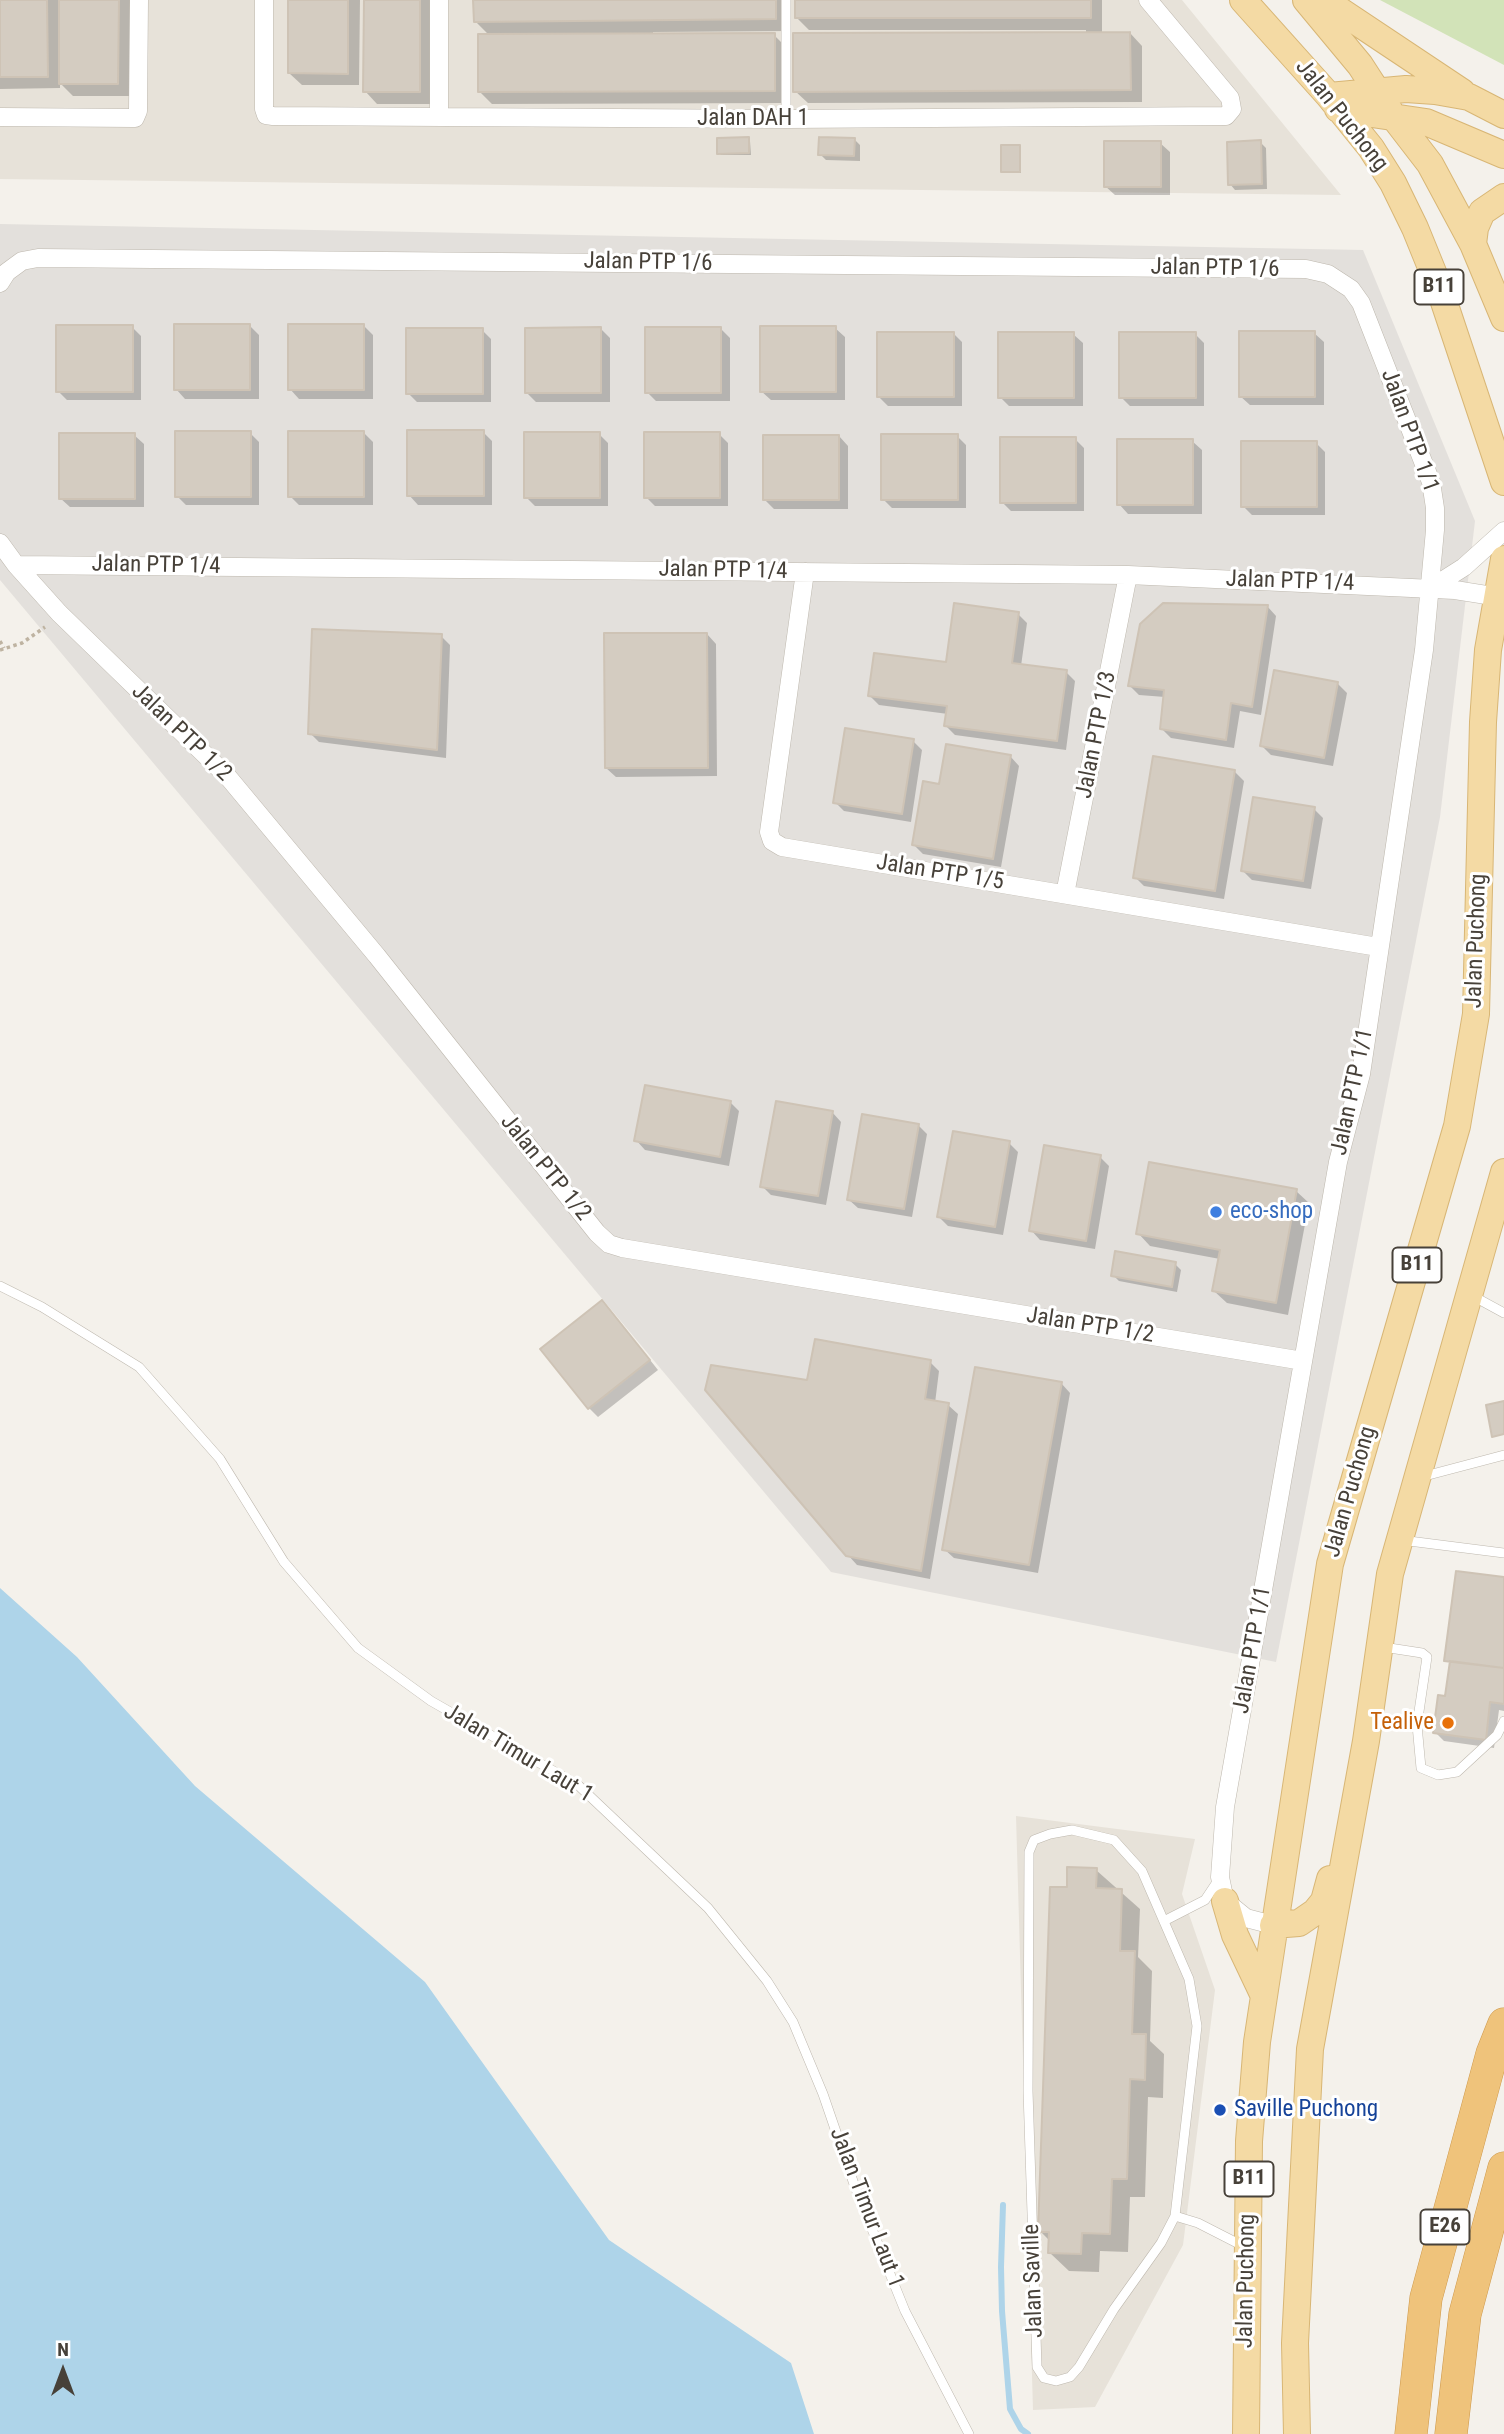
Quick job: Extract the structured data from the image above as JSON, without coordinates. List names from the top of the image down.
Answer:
{
  "streets": {
    "highway": ["E26"],
    "main road": ["Jalan Puchong", "B11"],
    "street": [
      "Jalan DAH 1",
      "Jalan PTP 1/6",
      "Jalan PTP 1/1",
      "Jalan PTP 1/4",
      "Jalan PTP 1/2",
      "Jalan PTP 1/3",
      "Jalan PTP 1/5"
    ],
    "lane": ["Jalan Timur Laut 1", "Jalan Saville"]
  },
  "crossings": [
    ["Jalan Puchong", "Jalan PTP 1/4"],
    ["Jalan PTP 1/6", "Jalan PTP 1/1"],
    ["Jalan PTP 1/1", "Jalan PTP 1/4"],
    ["Jalan PTP 1/1", "Jalan PTP 1/2"],
    ["Jalan PTP 1/1", "Jalan PTP 1/5"],
    ["Jalan PTP 1/4", "Jalan PTP 1/2"],
    ["Jalan PTP 1/4", "Jalan PTP 1/3"],
    ["Jalan PTP 1/4", "Jalan PTP 1/5"],
    ["Jalan PTP 1/3", "Jalan PTP 1/5"]
  ],
  "places": ["eco-shop", "Tealive", "Saville Puchong"],
  "north": "top"
}
